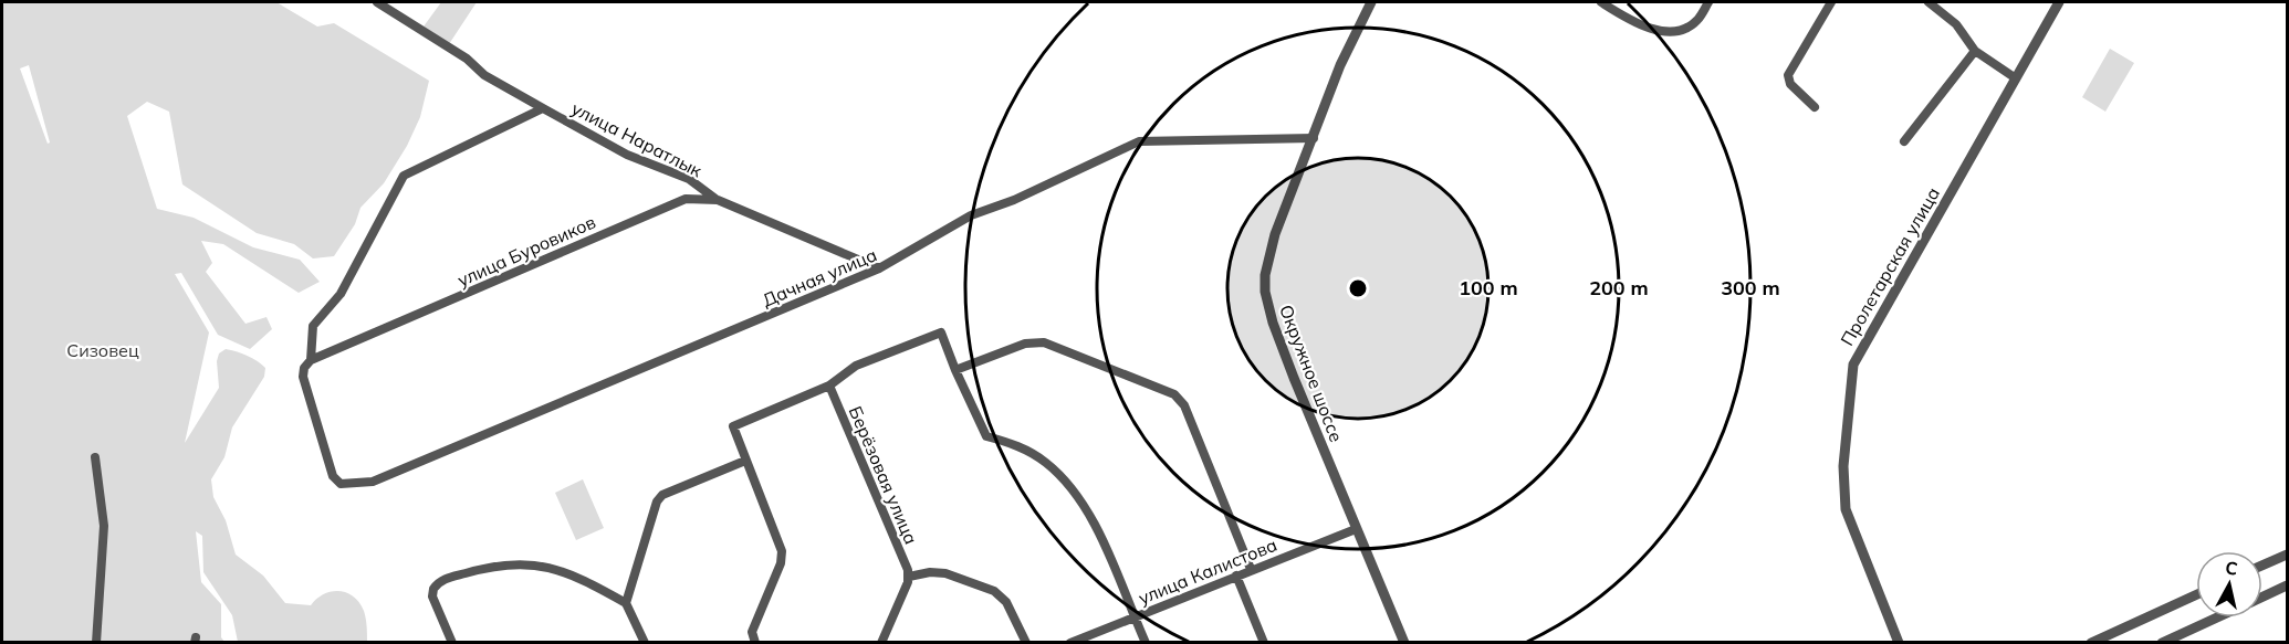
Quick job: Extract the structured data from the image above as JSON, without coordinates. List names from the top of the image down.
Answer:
{
  "streets": {
    "street": [
      "улица Наратлык",
      "улица Буровиков",
      "Пролетарская улица",
      "Дачная улица",
      "Окружное шоссе",
      "Берёзовая улица",
      "улица Калистова"
    ]
  },
  "crossings": [
    ["улица Наратлык", "улица Буровиков"],
    ["улица Наратлык", "Дачная улица"],
    ["улица Буровиков", "Дачная улица"],
    ["Дачная улица", "Окружное шоссе"],
    ["Окружное шоссе", "улица Калистова"]
  ],
  "parks": ["Сизовец"],
  "north": "top",
  "rings": ["100 m", "200 m", "300 m"]
}
